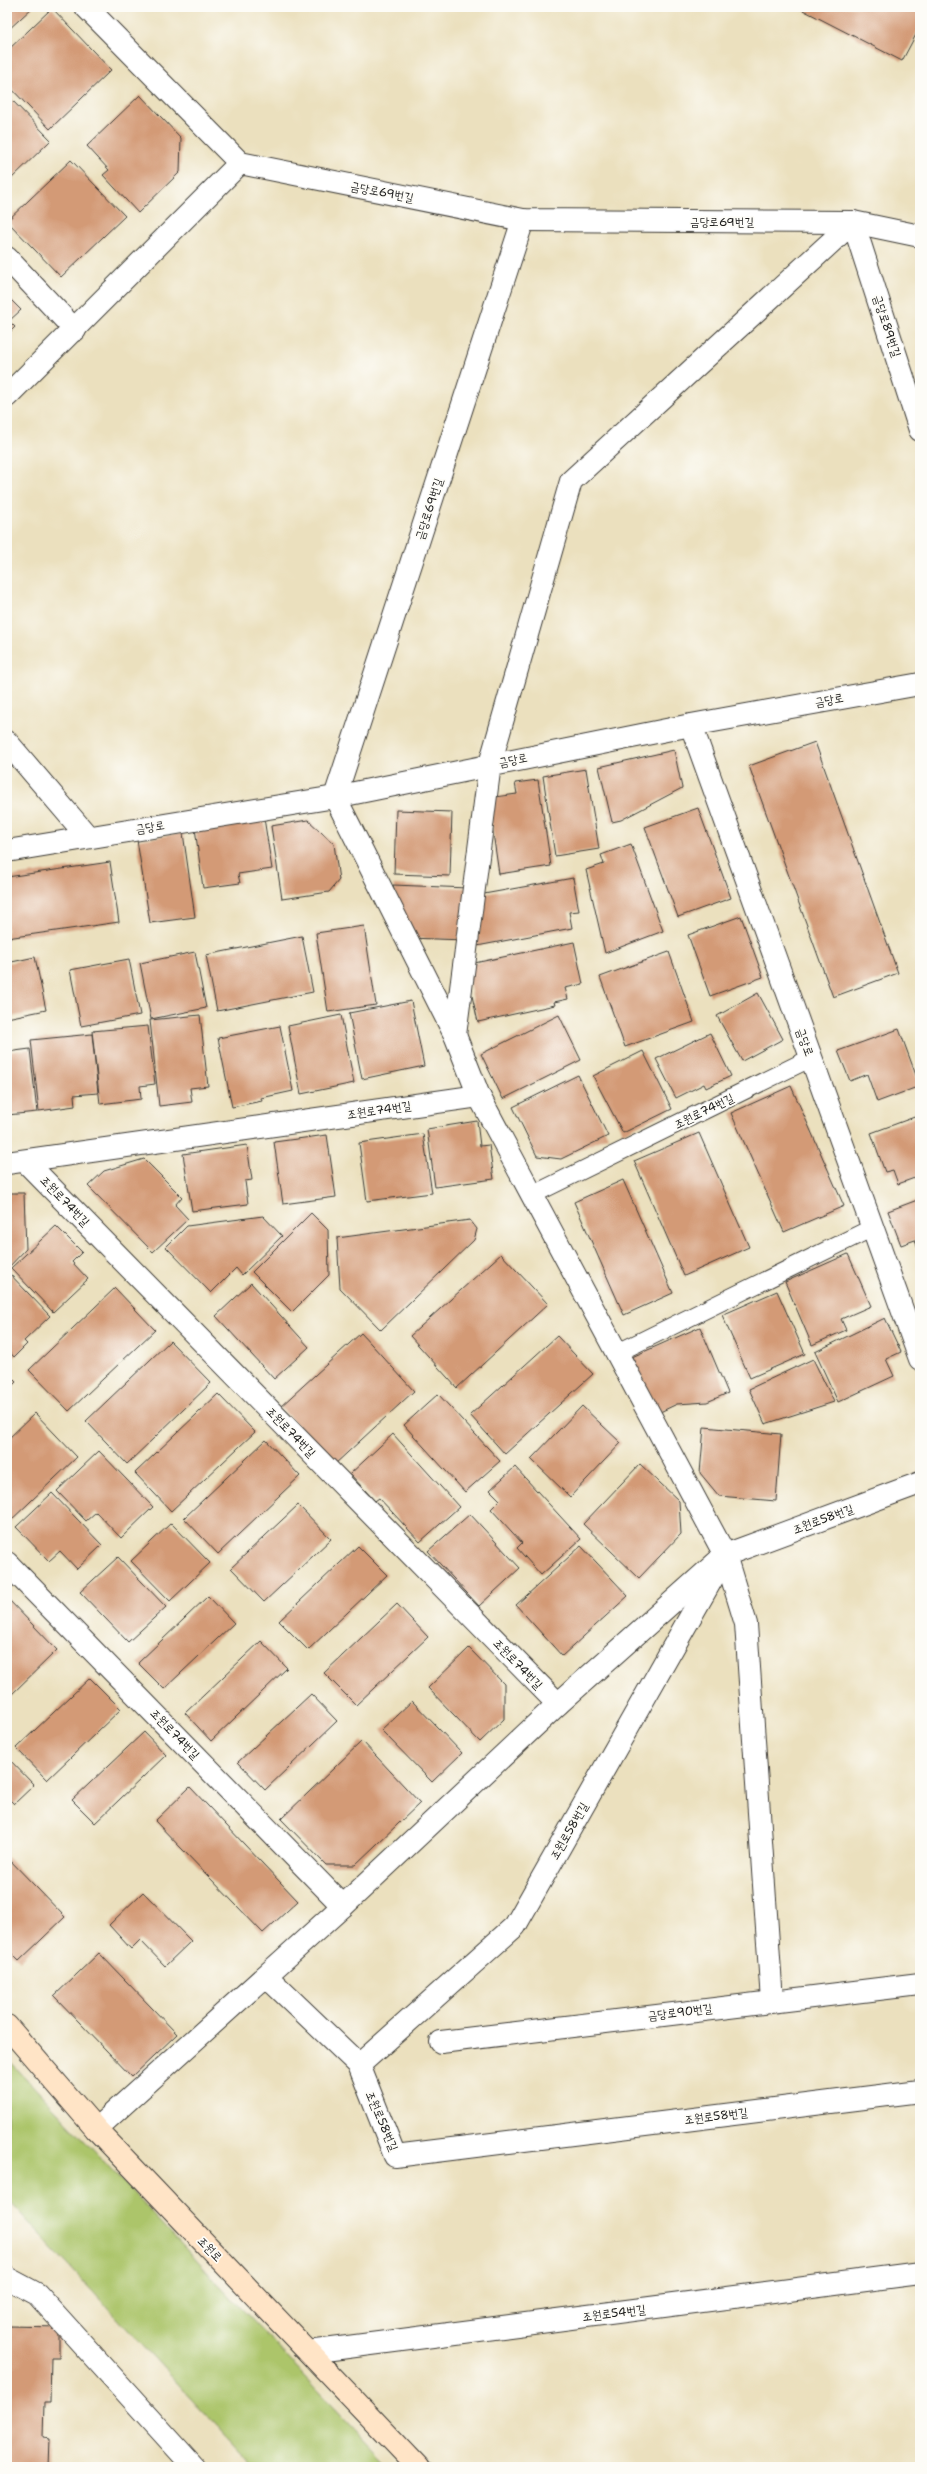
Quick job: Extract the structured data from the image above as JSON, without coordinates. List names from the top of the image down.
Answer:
{
  "streets": {
    "main road": ["조원로"],
    "street": [
      "금당로69번길",
      "금당로89번길",
      "금당로",
      "조원로74번길",
      "조원로58번길",
      "금당로90번길",
      "조원로54번길"
    ]
  },
  "crossings": [
    ["금당로69번길", "금당로89번길"],
    ["금당로69번길", "금당로"],
    ["금당로", "조원로74번길"],
    ["조원로74번길", "조원로58번길"],
    ["조원로58번길", "조원로"],
    ["조원로", "조원로54번길"]
  ]
}
